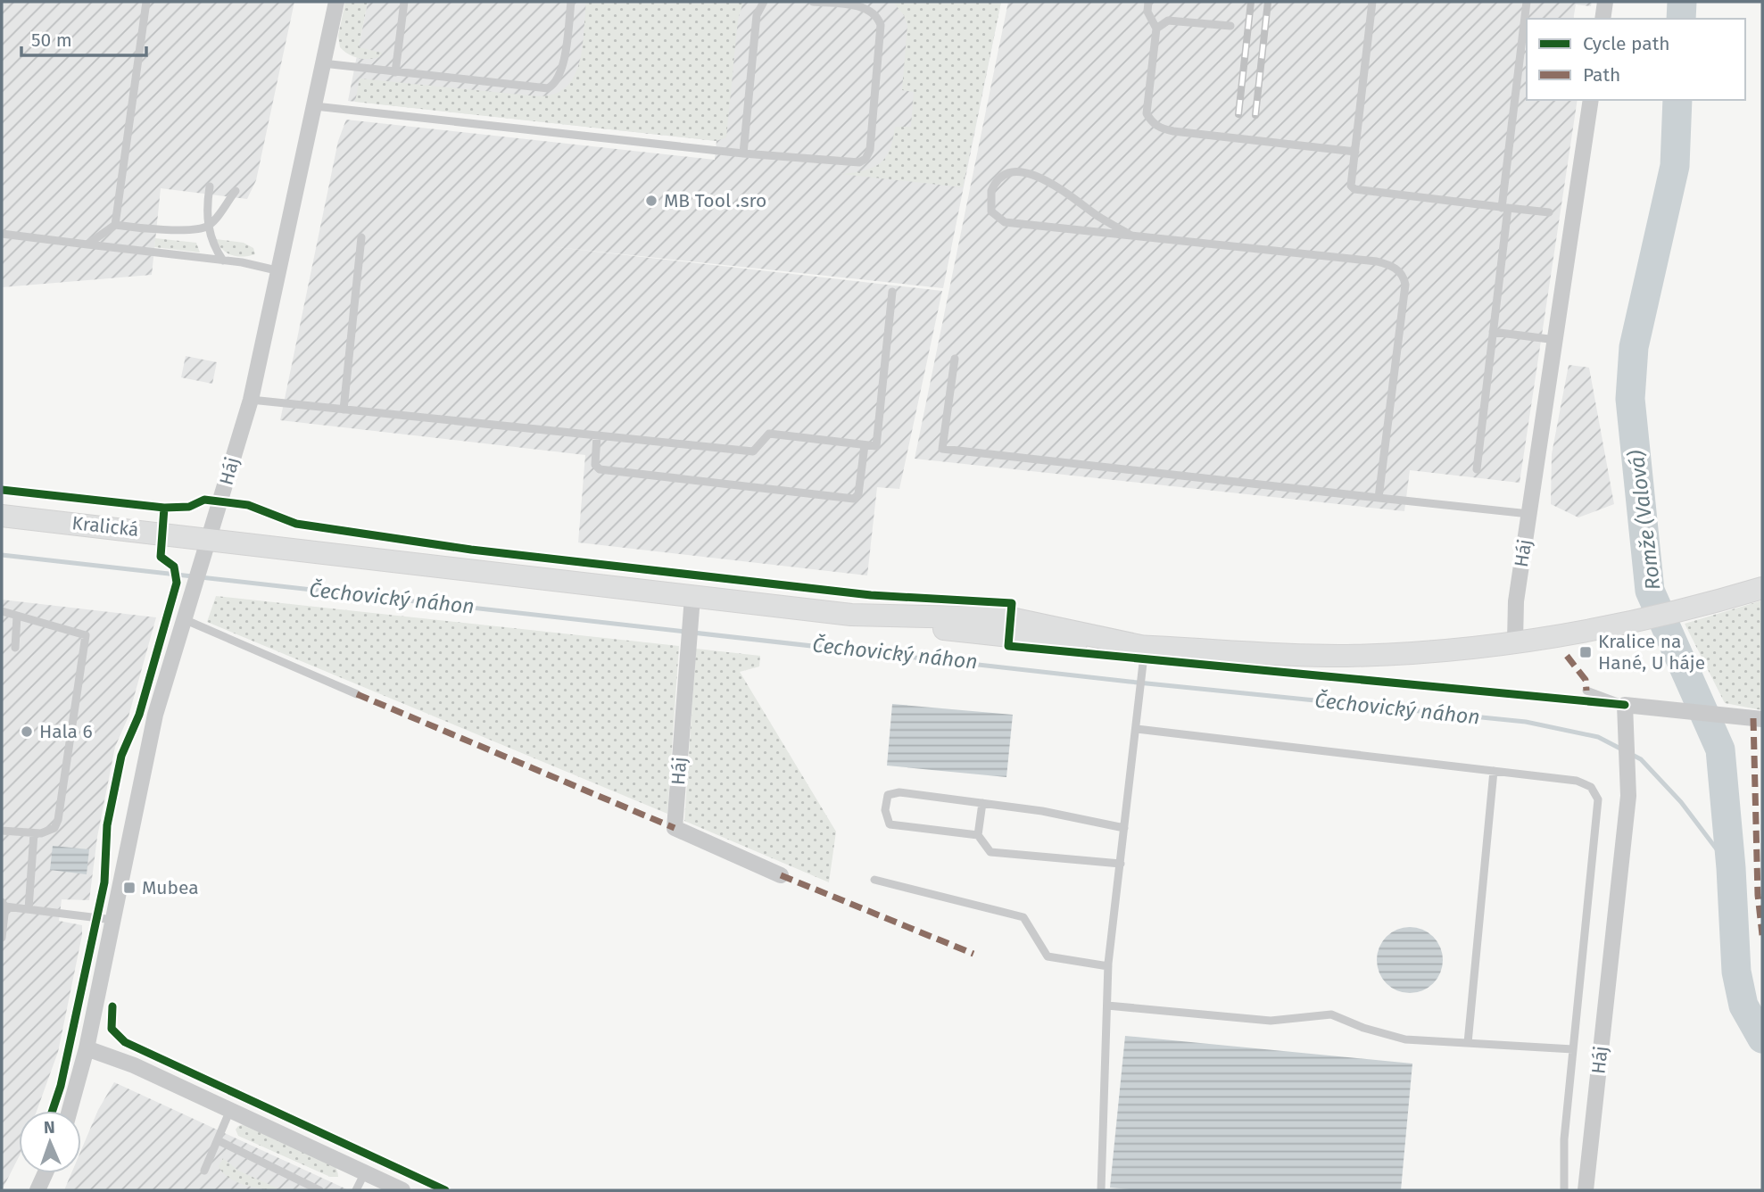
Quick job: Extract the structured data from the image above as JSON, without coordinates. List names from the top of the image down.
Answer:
{
  "streets": {
    "main road": ["Kralická"],
    "street": ["Háj"]
  },
  "crossings": [
    ["Háj", "Kralická"]
  ],
  "water": ["Romže (Valová)", "Čechovický náhon"],
  "places": {
    "other": ["MB Tool .sro", "Hala 6"],
    "transit": ["Kralice na Hané, U háje", "Mubea"]
  },
  "legend": ["Cycle path", "Path"],
  "scale_bar": "50 m",
  "north": "top"
}
